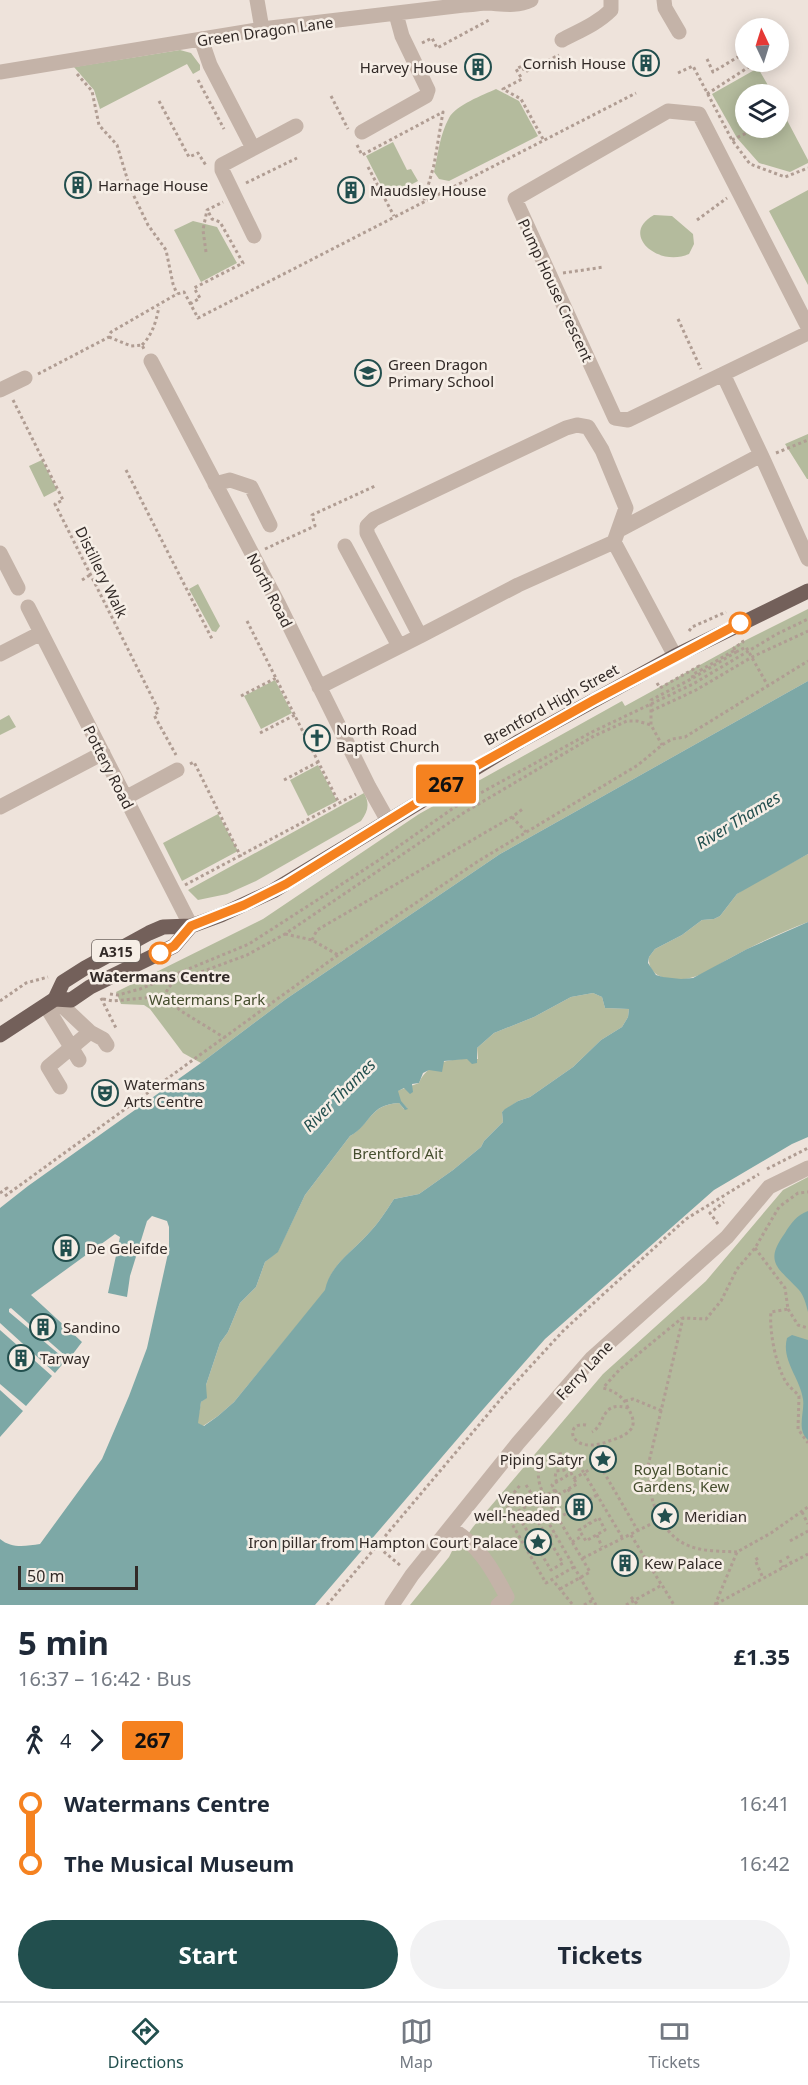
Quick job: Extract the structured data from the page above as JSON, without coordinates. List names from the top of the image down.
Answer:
{
  "streets": {
    "main road": ["Brentford High Street", "A315"],
    "street": [
      "Green Dragon Lane",
      "Pump House Crescent",
      "North Road",
      "Pottery Road",
      "Ferry Lane"
    ],
    "path": ["Distillery Walk"]
  },
  "crossings": [
    ["North Road", "Brentford High Street"],
    ["Brentford High Street", "Pottery Road"]
  ],
  "water": ["River Thames"],
  "parks": ["Watermans Park", "Brentford Ait", "Royal Botanic Gardens, Kew"],
  "places": {
    "building": [
      "Cornish House",
      "Harvey House",
      "Harnage House",
      "Maudsley House",
      "De Geleifde",
      "Sandino",
      "Tarway",
      "Venetian well-headed",
      "Kew Palace"
    ],
    "school or university": ["Green Dragon Primary School"],
    "church": ["North Road Baptist Church"],
    "other": ["Watermans Centre"],
    "theatre": ["Watermans Arts Centre"],
    "place": ["Piping Satyr", "Meridian", "Iron pillar from Hampton Court Palace"]
  },
  "lines": ["bus line 267"],
  "scale_bar": "50 m",
  "north": "top",
  "page": {
    "on_map": "267",
    "scale": "50 m",
    "heading": ["5 min", "16:37 – 16:42 · Bus", "£1.35"],
    "legs": ["4", "267"],
    "list": [
      {
        "name": "Watermans Centre",
        "value": "16:41"
      },
      {
        "name": "The Musical Museum",
        "value": "16:42"
      }
    ],
    "buttons": ["Start", "Tickets"],
    "tabs": ["Directions", "Map", "Tickets"]
  }
}
